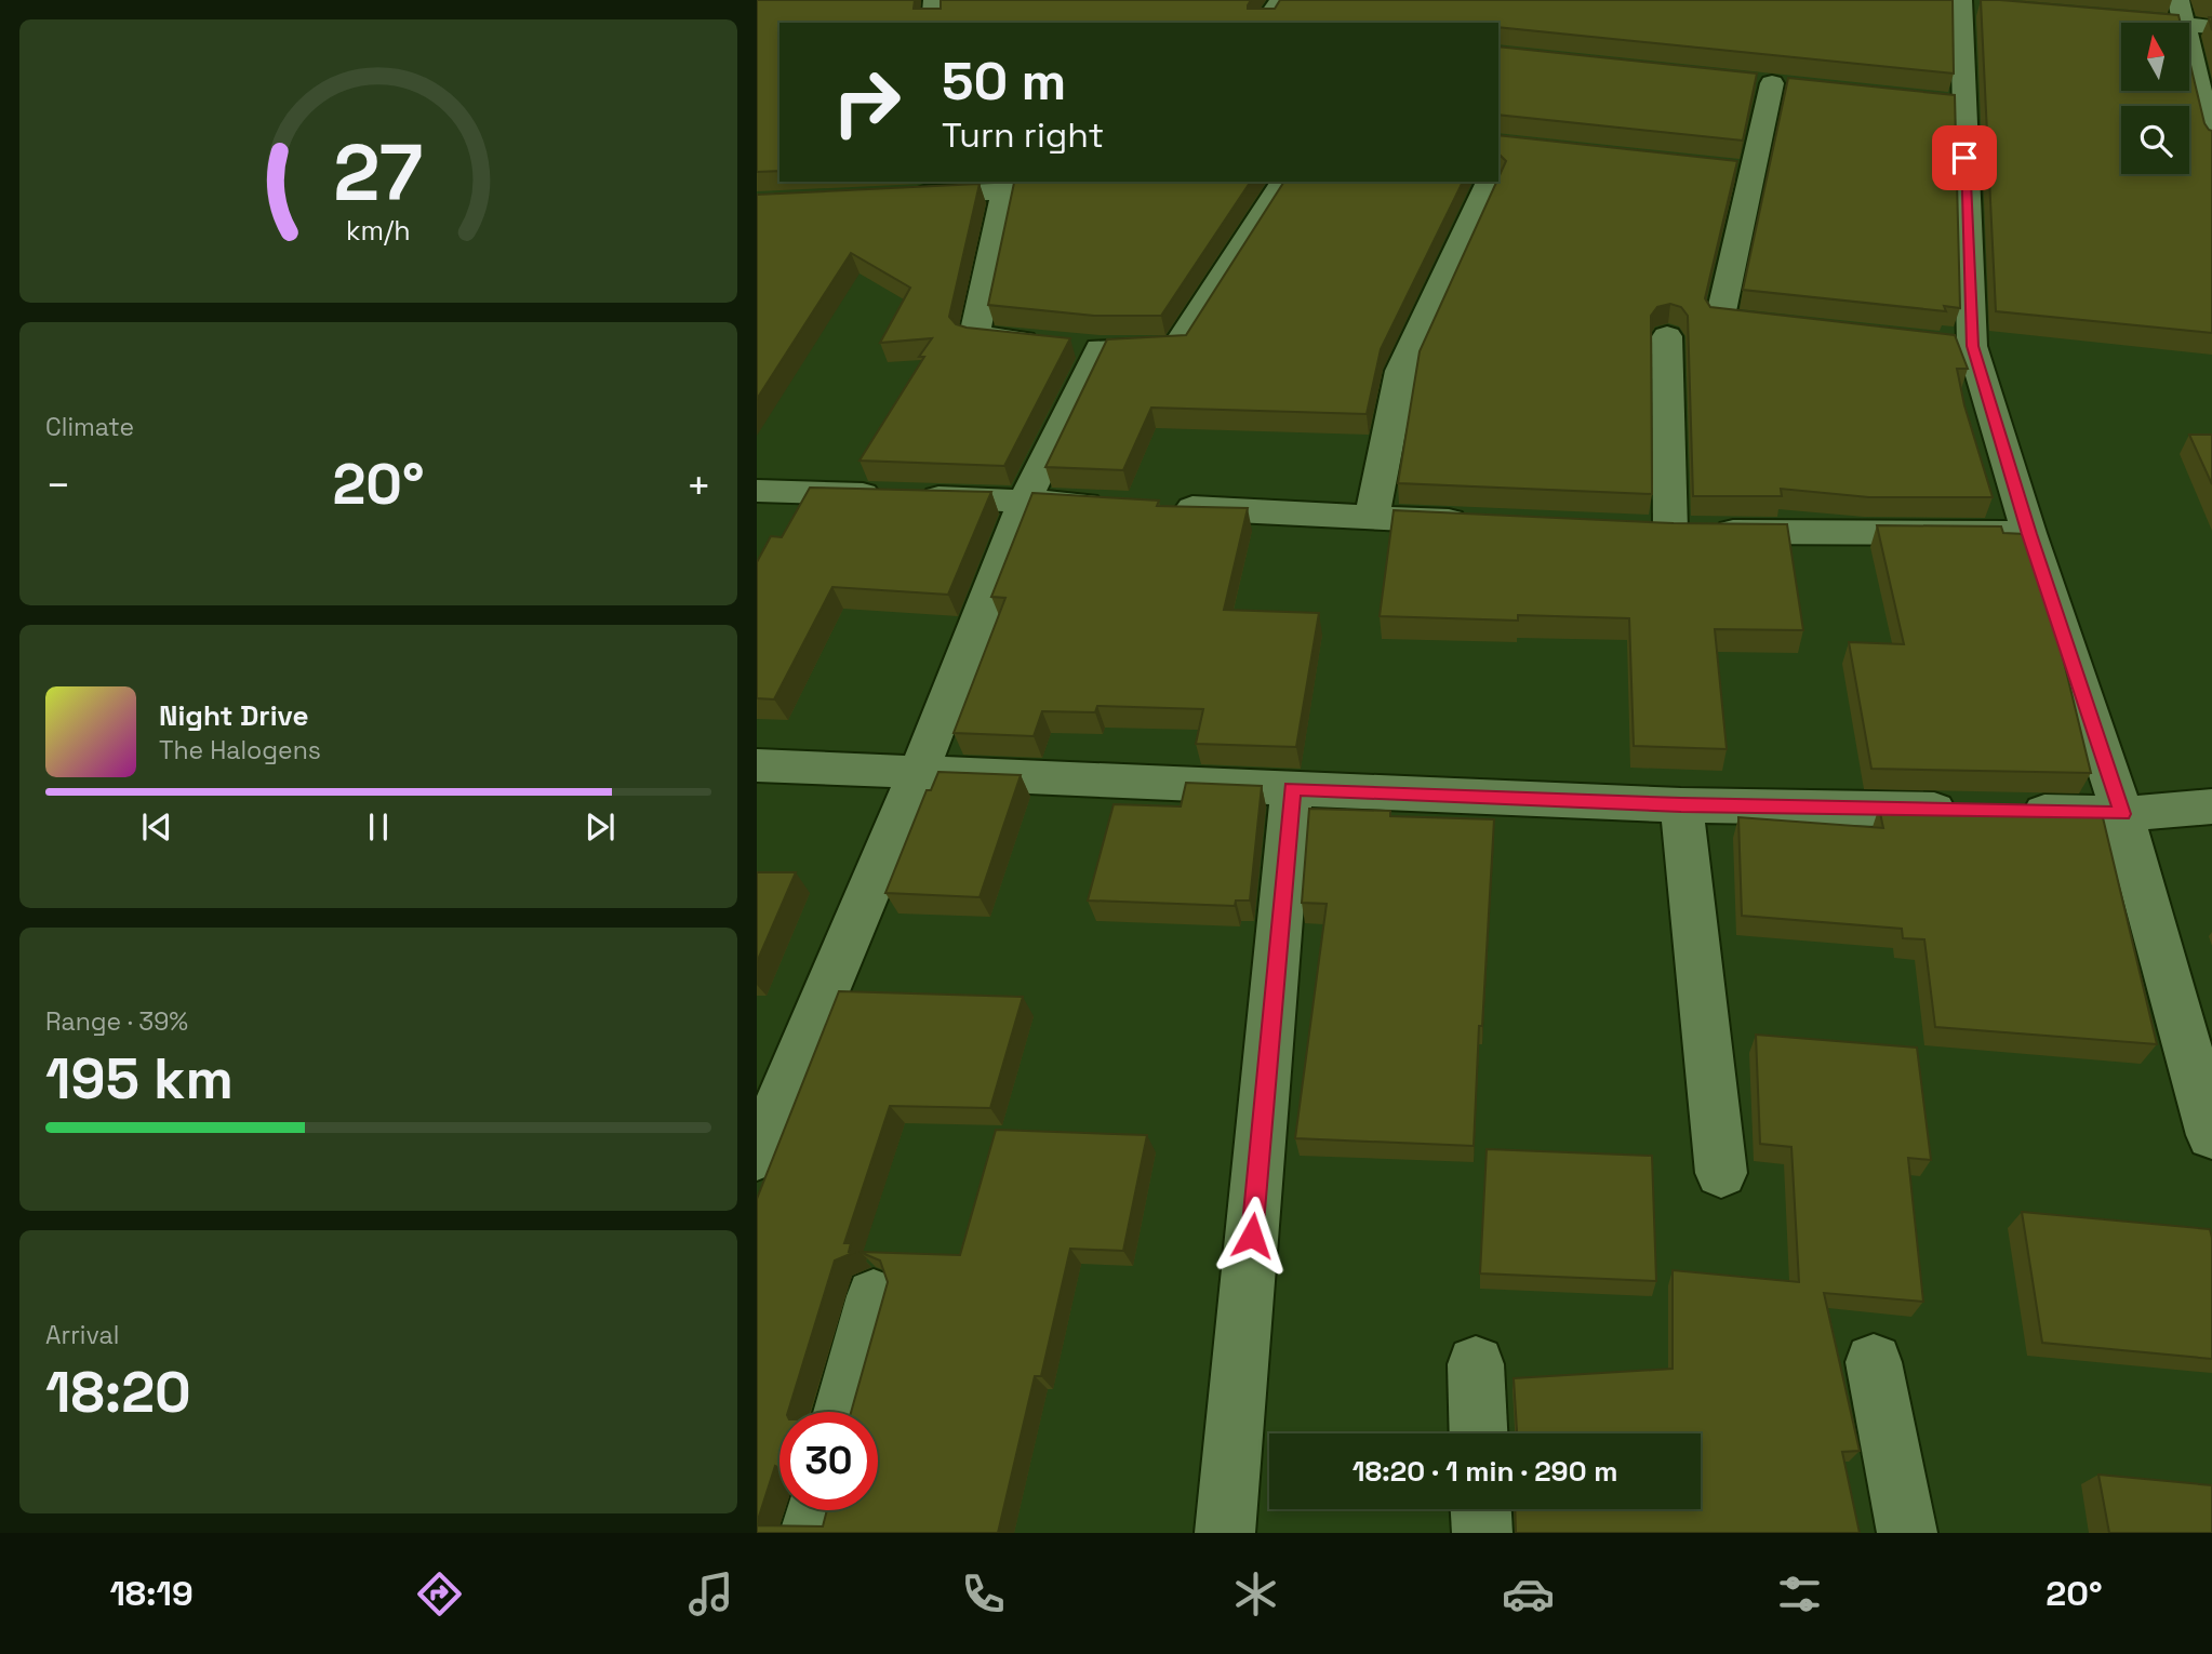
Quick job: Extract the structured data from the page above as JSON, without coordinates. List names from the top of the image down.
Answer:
{
  "north": "top",
  "page": {
    "turn": ["50 m", "Turn right"],
    "tile": [
      "Climate",
      ["Range · 39%", "195 km"],
      ["Arrival", "18:20"]
    ],
    "heat": ["−", "20°", "+"],
    "song": ["Night Drive", "The Halogens"],
    "limit": "30",
    "trip": "18:20 · 1 min · 290 m",
    "tabs": ["18:19", "20°"],
    "gauge": ["27", "km/h"]
  }
}
